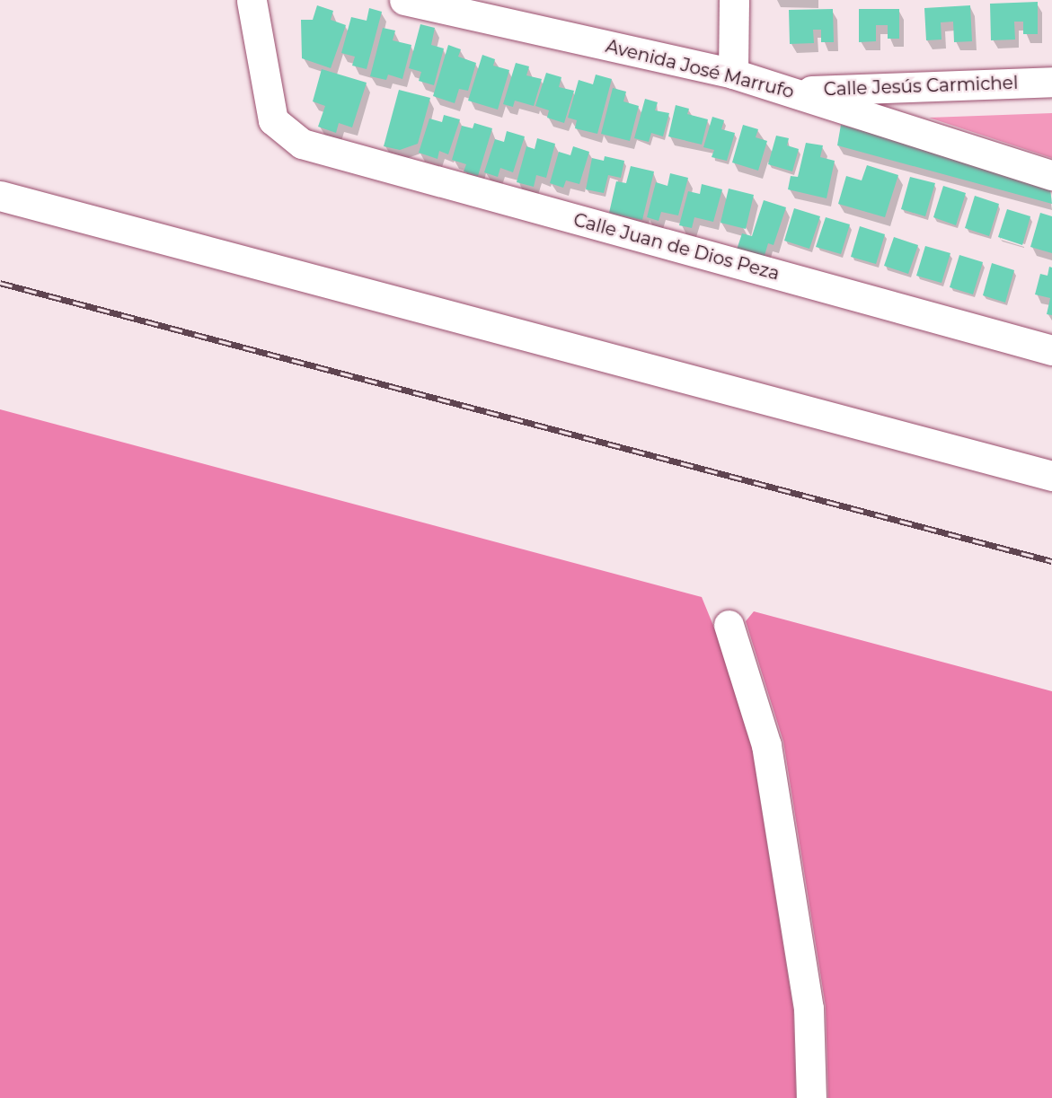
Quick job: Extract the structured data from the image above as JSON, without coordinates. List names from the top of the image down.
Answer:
{
  "streets": {
    "street": ["Avenida José Marrufo", "Calle Jesús Carmichel", "Calle Juan de Dios Peza"]
  },
  "crossings": [
    ["Avenida José Marrufo", "Calle Jesús Carmichel"]
  ]
}
